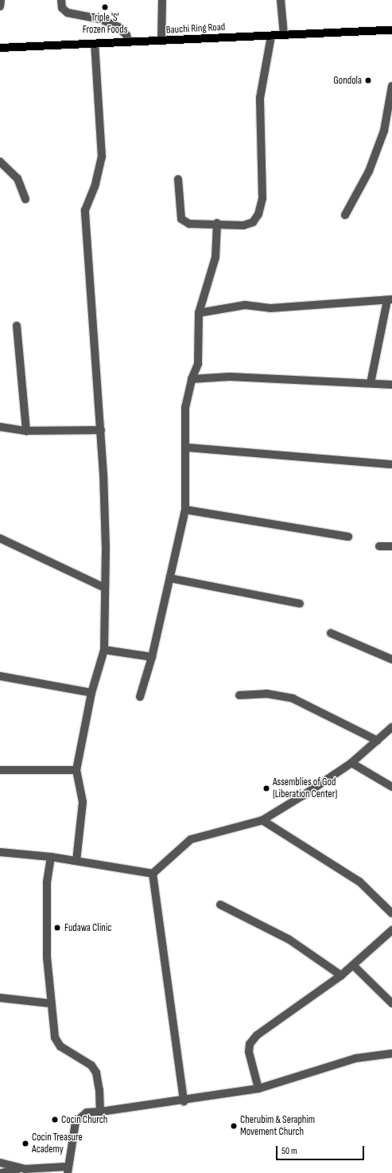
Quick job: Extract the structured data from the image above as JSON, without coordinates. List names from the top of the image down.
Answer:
{
  "streets": {
    "main road": ["Bauchi Ring Road"]
  },
  "places": [
    "Triple 'S' Frozen Foods",
    "Gondola",
    "Assemblies of God (Liberation Center)",
    "Fudawa Clinic",
    "Cocin Church",
    "Cherubim & Seraphim Movement Church",
    "Cocin Treasure Academy"
  ],
  "scale_bar": "50 m"
}
